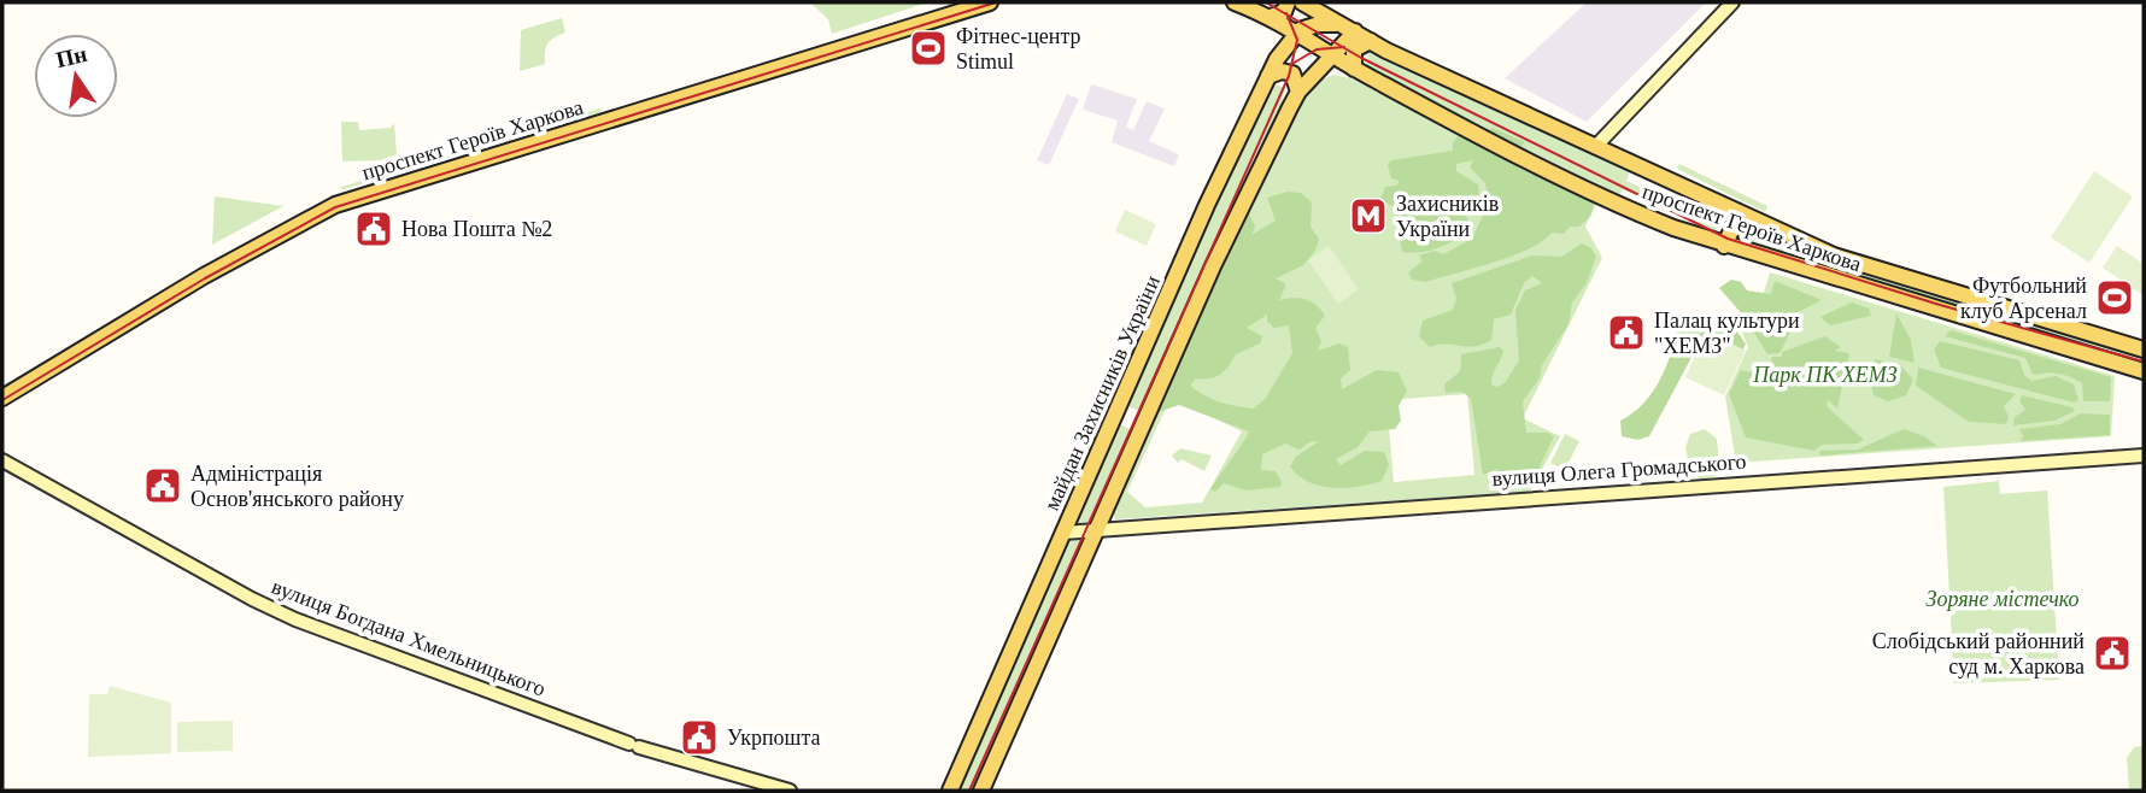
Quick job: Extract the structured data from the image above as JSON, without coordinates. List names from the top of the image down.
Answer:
{
  "streets": {
    "main road": [
      "проспект Героїв Харкова",
      "майдан Захисників України",
      "вулиця Олега Громадського",
      "вулиця Богдана Хмельницького"
    ]
  },
  "crossings": [
    ["проспект Героїв Харкова", "майдан Захисників України"],
    ["майдан Захисників України", "вулиця Олега Громадського"]
  ],
  "parks": ["Парк ПК ХЕМЗ", "Зоряне містечко"],
  "places": {
    "sports": ["Фітнес-центр Stimul", "Футбольний клуб Арсенал"],
    "metro station": ["Захисників України"],
    "public building": [
      "Нова Пошта №2",
      "Палац культури \"ХЕМЗ\"",
      "Адміністрація Основ'янського району",
      "Слобідський районний суд м. Харкова",
      "Укрпошта"
    ]
  },
  "north": "top"
}
